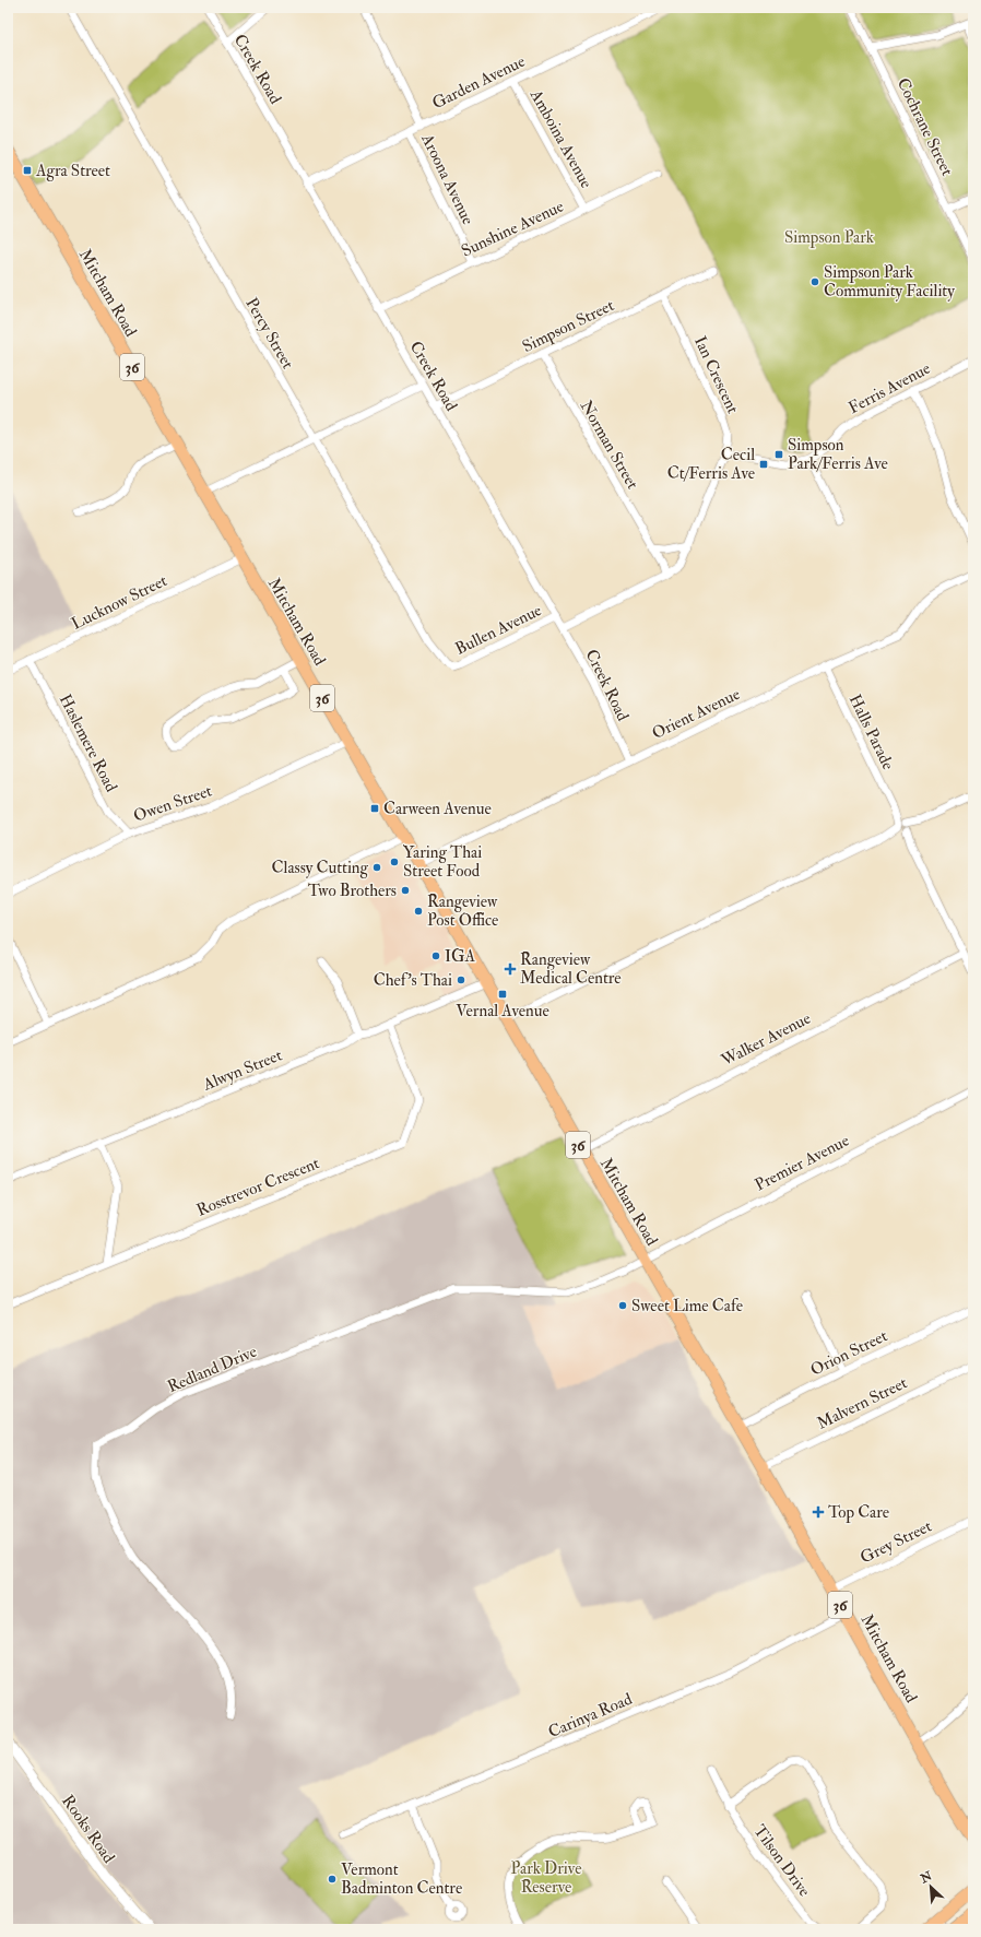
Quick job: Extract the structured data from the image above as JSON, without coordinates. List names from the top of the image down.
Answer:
{
  "streets": {
    "main road": ["Mitcham Road", "36"],
    "street": [
      "Creek Road",
      "Garden Avenue",
      "Cochrane Street",
      "Amboina Avenue",
      "Aroona Avenue",
      "Sunshine Avenue",
      "Simpson Street",
      "Percy Street",
      "Ian Crescent",
      "Ferris Avenue",
      "Norman Street",
      "Lucknow Street",
      "Bullen Avenue",
      "Orient Avenue",
      "Halls Parade",
      "Haslemere Road",
      "Owen Street",
      "Walker Avenue",
      "Alwyn Street",
      "Premier Avenue",
      "Rosstrevor Crescent",
      "Orion Street",
      "Redland Drive",
      "Malvern Street",
      "Grey Street",
      "Carinya Road",
      "Rooks Road",
      "Tilson Drive"
    ]
  },
  "crossings": [
    ["Creek Road", "Garden Avenue"],
    ["Creek Road", "Sunshine Avenue"],
    ["Creek Road", "Simpson Street"],
    ["Creek Road", "Ian Crescent"],
    ["Creek Road", "Bullen Avenue"],
    ["Creek Road", "Orient Avenue"],
    ["Garden Avenue", "Amboina Avenue"],
    ["Garden Avenue", "Aroona Avenue"],
    ["Amboina Avenue", "Sunshine Avenue"],
    ["Aroona Avenue", "Sunshine Avenue"],
    ["Mitcham Road", "Lucknow Street"],
    ["Mitcham Road", "Orient Avenue"],
    ["Mitcham Road", "Owen Street"],
    ["Mitcham Road", "Walker Avenue"],
    ["Mitcham Road", "Alwyn Street"],
    ["Mitcham Road", "Premier Avenue"],
    ["Mitcham Road", "Orion Street"],
    ["Mitcham Road", "Redland Drive"],
    ["Mitcham Road", "Malvern Street"],
    ["Mitcham Road", "Grey Street"],
    ["Mitcham Road", "Carinya Road"],
    ["Simpson Street", "Ian Crescent"],
    ["Simpson Street", "Norman Street"],
    ["Percy Street", "Bullen Avenue"],
    ["Ian Crescent", "Ferris Avenue"],
    ["Ian Crescent", "Norman Street"],
    ["Lucknow Street", "Haslemere Road"],
    ["Orient Avenue", "Halls Parade"],
    ["Halls Parade", "Walker Avenue"],
    ["Haslemere Road", "Owen Street"],
    ["Alwyn Street", "Rosstrevor Crescent"],
    ["Premier Avenue", "Redland Drive"]
  ],
  "parks": ["Simpson Park", "Park Drive Reserve"],
  "places": {
    "transit": [
      "Agra Street",
      "Simpson Park/Ferris Ave",
      "Cecil Ct/Ferris Ave",
      "Carween Avenue",
      "Vernal Avenue"
    ],
    "other": [
      "Simpson Park Community Facility",
      "Yaring Thai Street Food",
      "Classy Cutting",
      "Two Brothers",
      "Rangeview Post Office",
      "IGA",
      "Chef's Thai",
      "Sweet Lime Cafe",
      "Vermont Badminton Centre"
    ],
    "health": ["Rangeview Medical Centre", "Top Care"]
  },
  "north": "top left"
}
